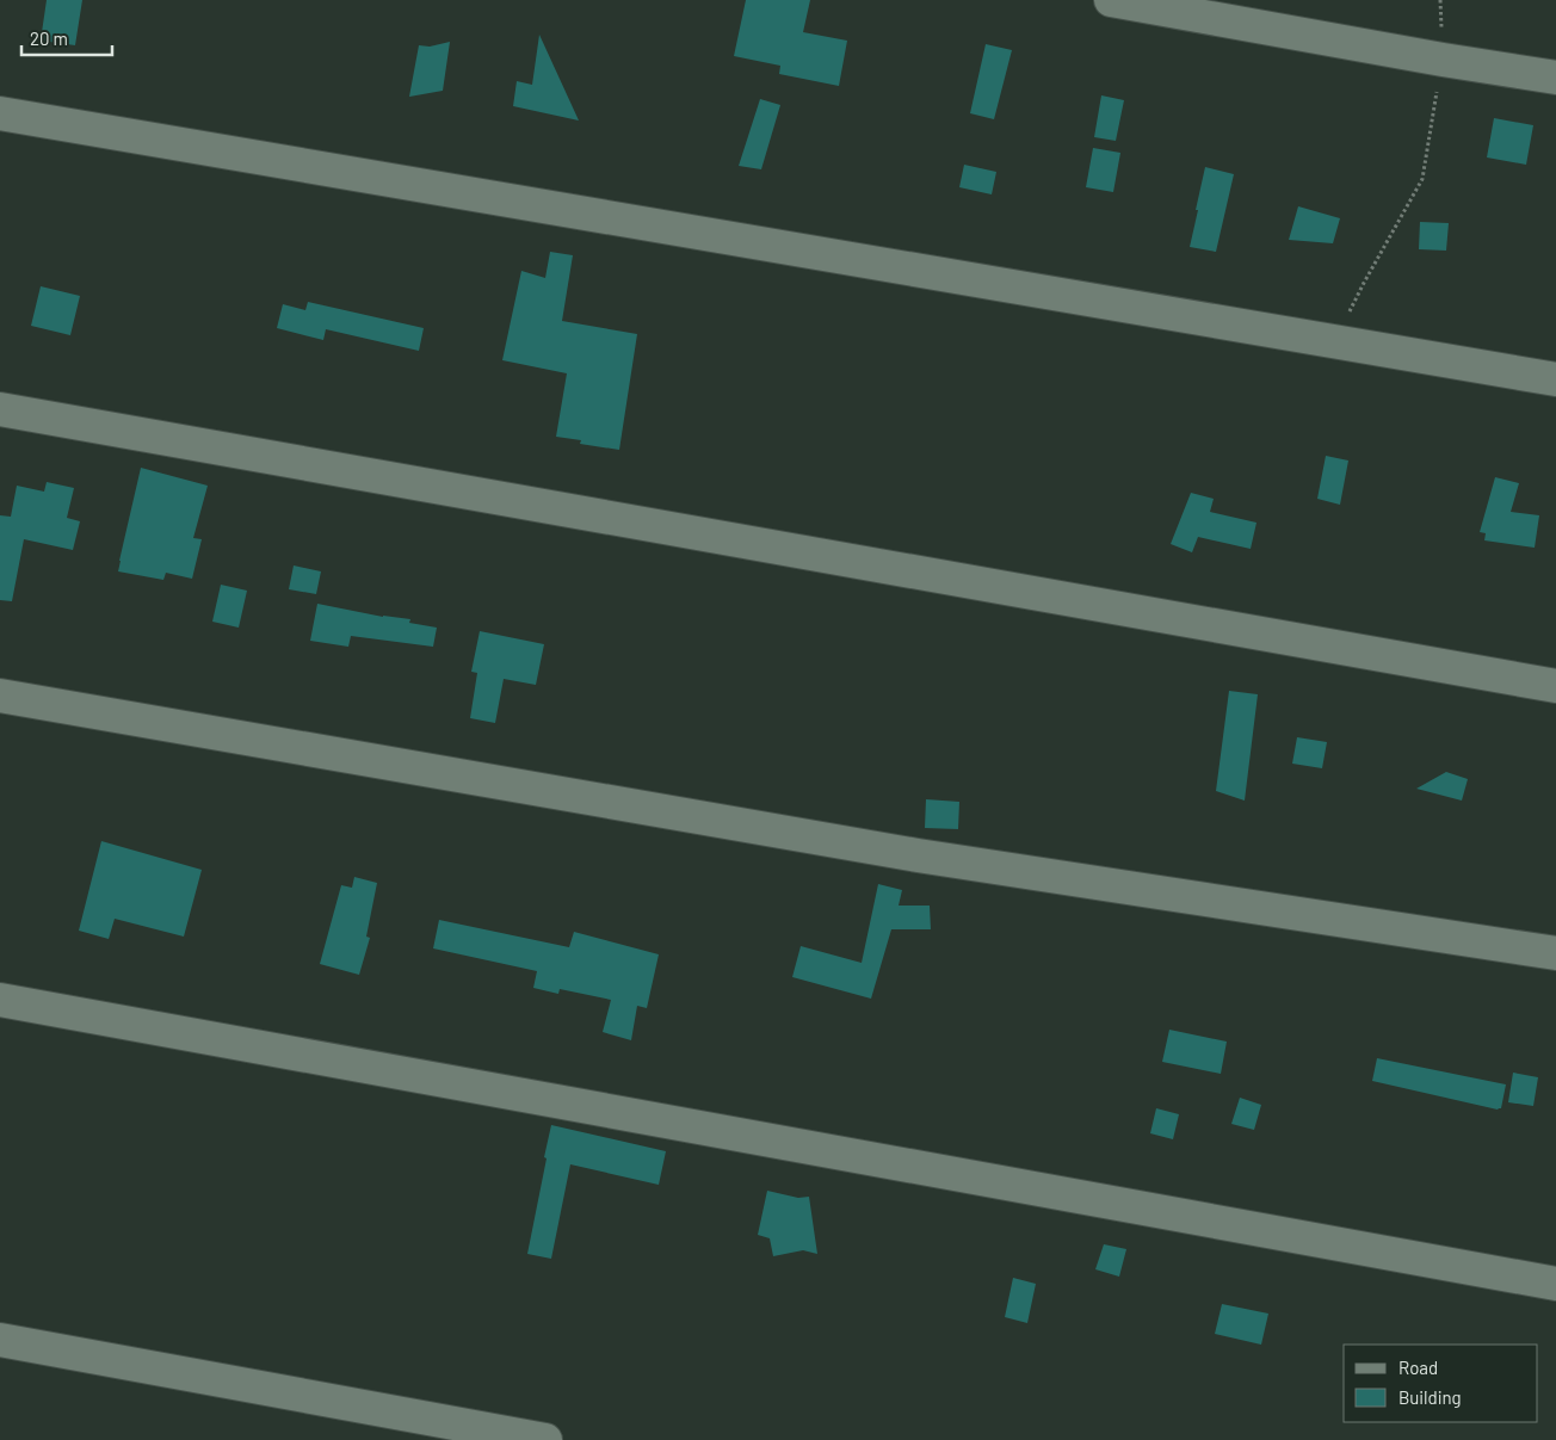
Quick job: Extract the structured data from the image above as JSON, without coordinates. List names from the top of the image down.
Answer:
{
  "legend": ["Road", "Building"],
  "scale_bar": "20 m"
}
